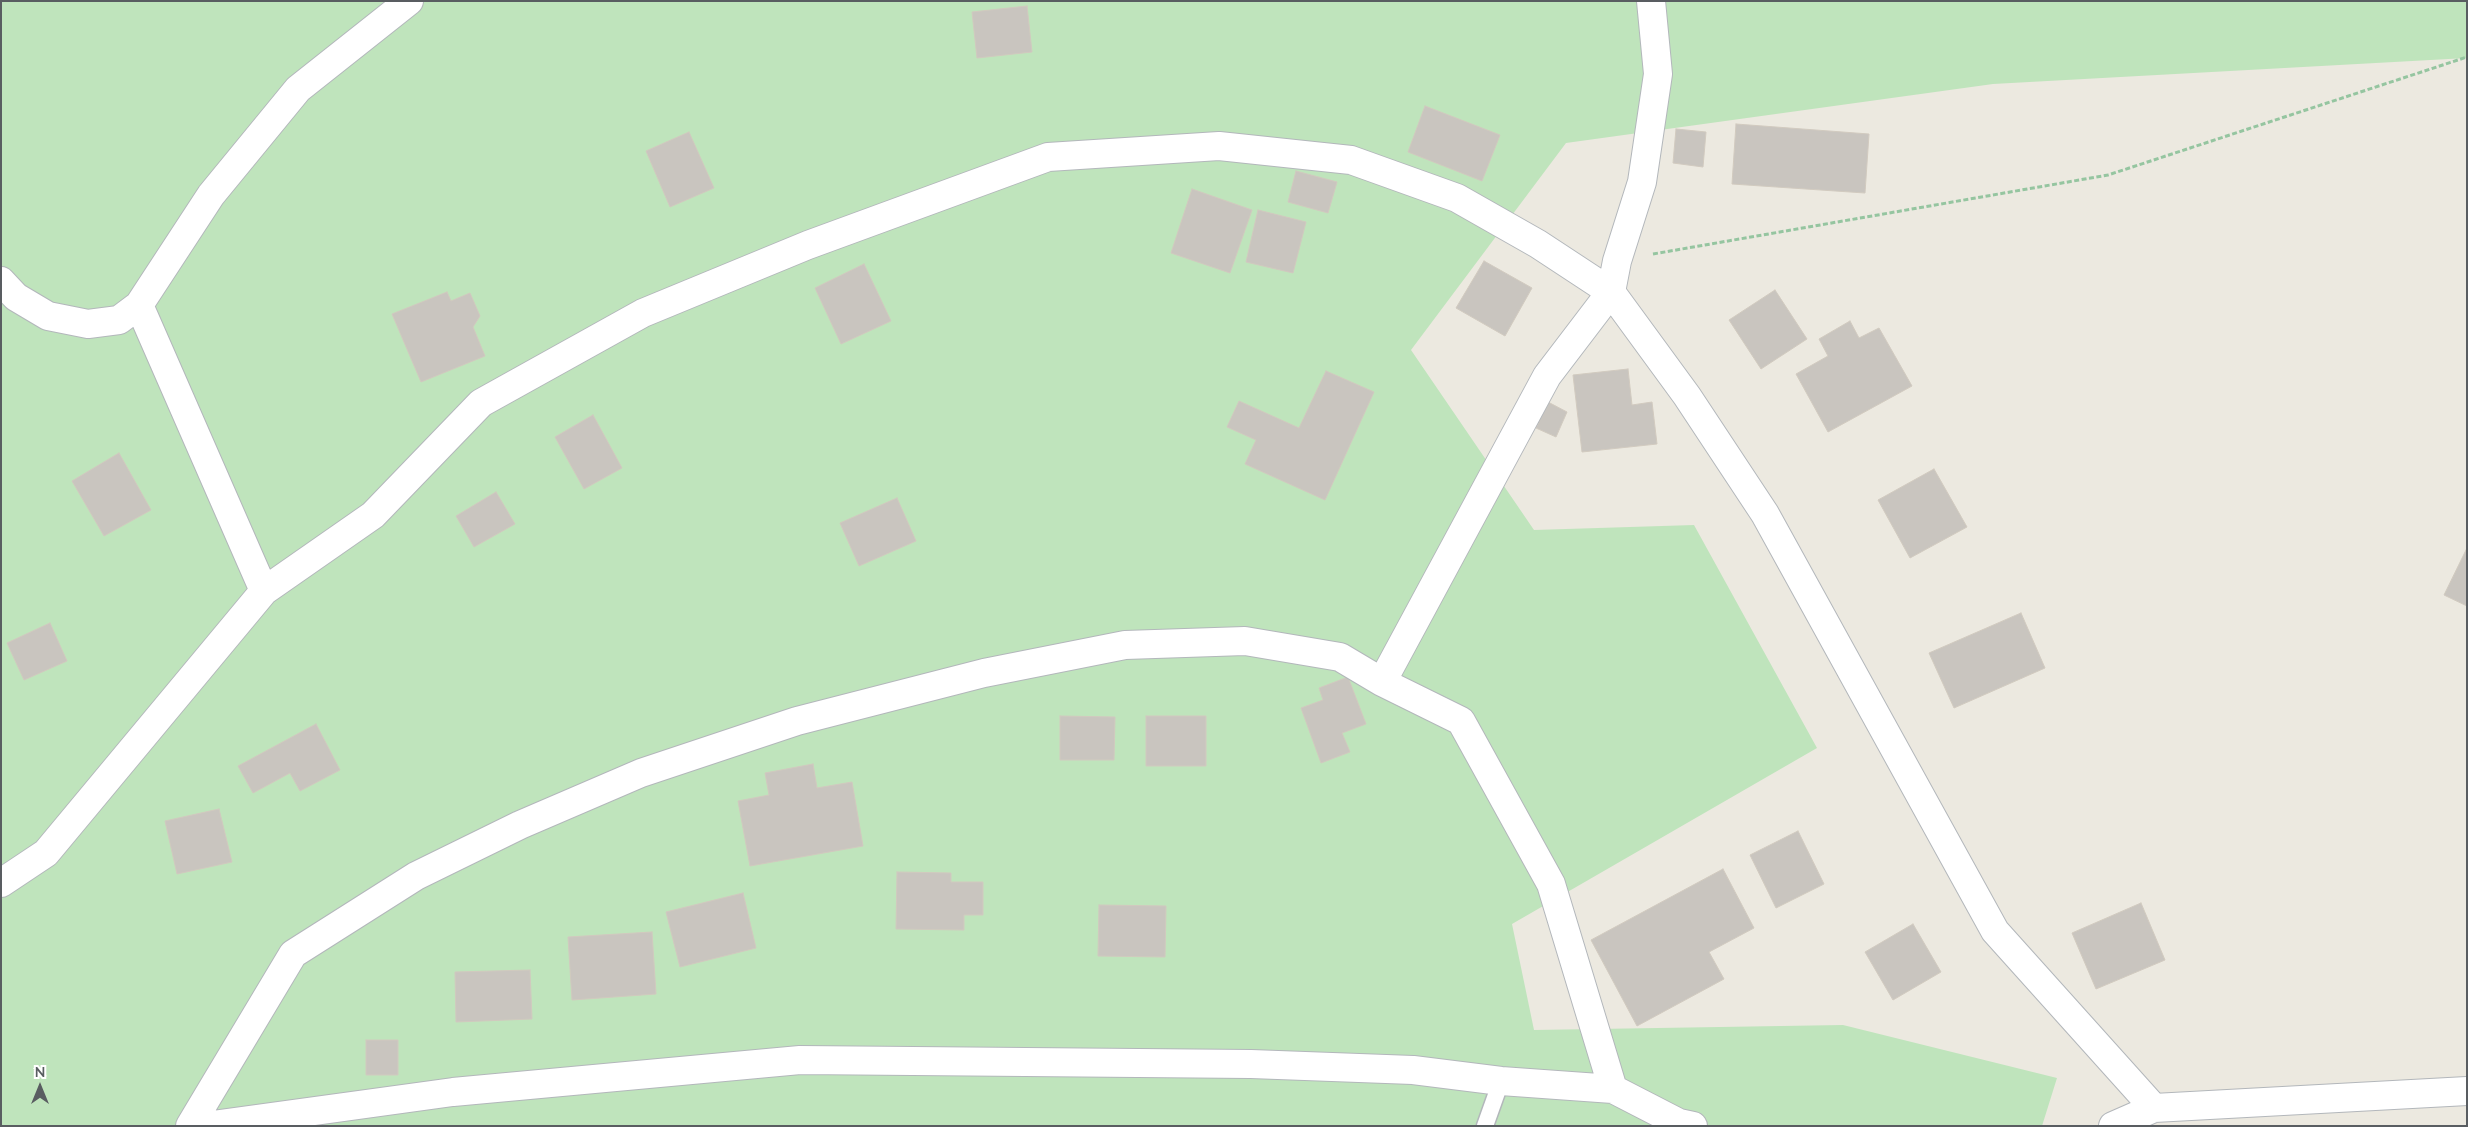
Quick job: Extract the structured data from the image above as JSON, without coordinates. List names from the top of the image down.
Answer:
{
  "north": "top"
}
